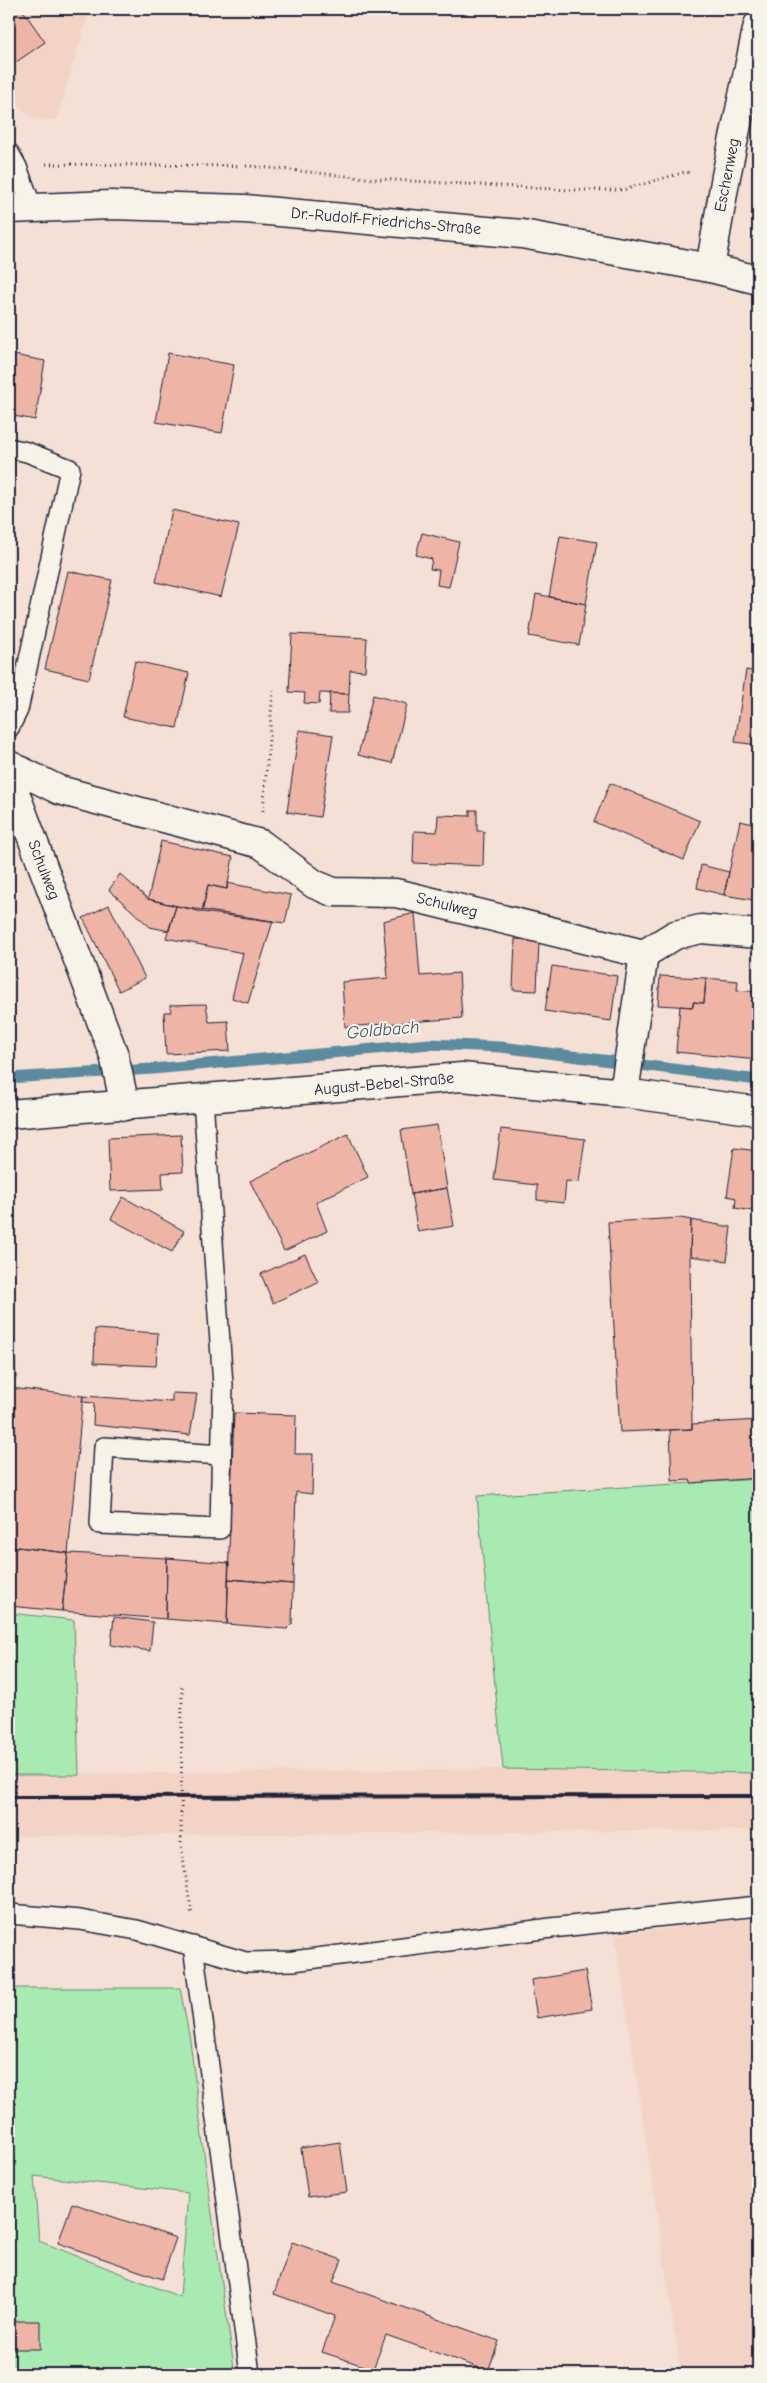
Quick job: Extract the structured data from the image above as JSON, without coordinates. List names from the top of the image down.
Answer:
{
  "streets": {
    "street": [
      "Eschenweg",
      "Dr.-Rudolf-Friedrichs-Straße",
      "Schulweg",
      "August-Bebel-Straße"
    ]
  },
  "crossings": [
    ["Eschenweg", "Dr.-Rudolf-Friedrichs-Straße"],
    ["Schulweg", "August-Bebel-Straße"]
  ],
  "water": ["Goldbach"]
}
